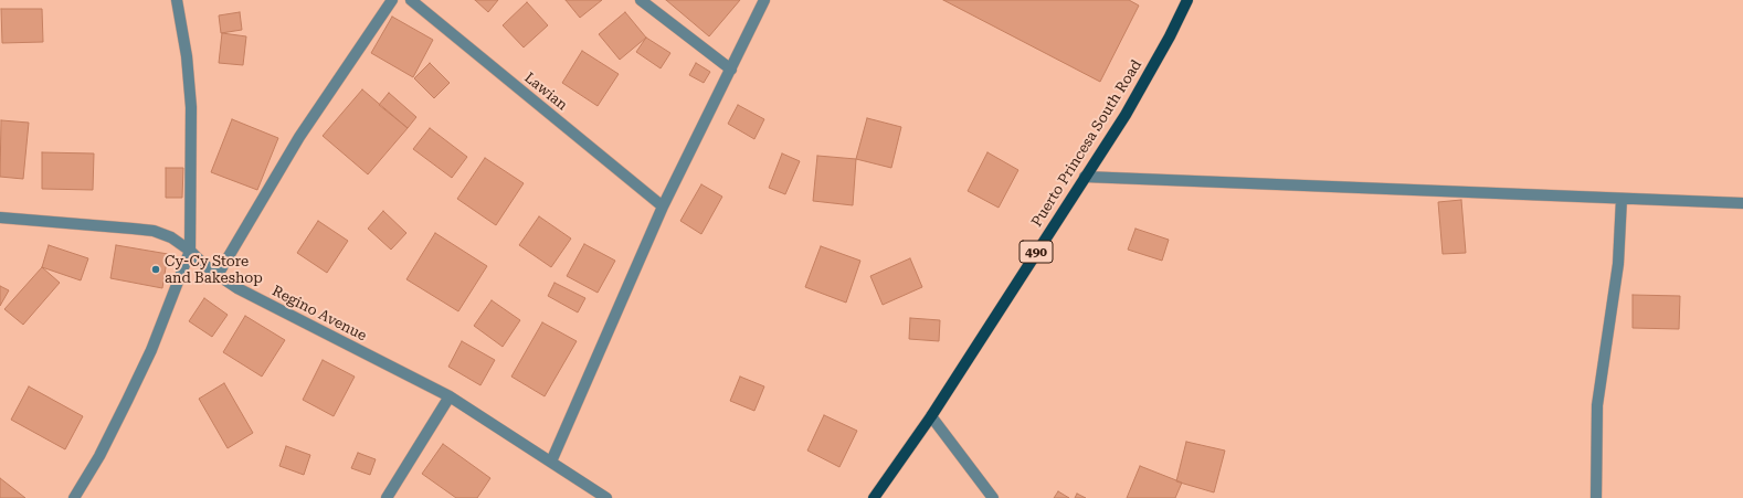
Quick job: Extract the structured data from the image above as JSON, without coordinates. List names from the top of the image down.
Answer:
{
  "streets": {
    "main road": ["Puerto Princesa South Road", "490"],
    "street": ["Lawian", "Regino Avenue"]
  },
  "places": ["Cy-Cy Store and Bakeshop"]
}
